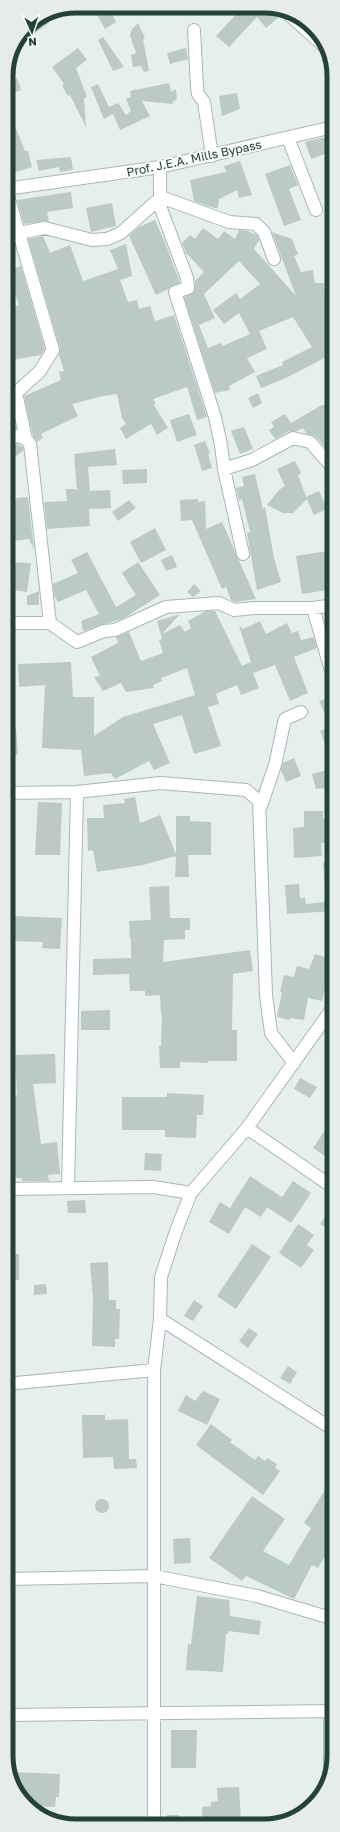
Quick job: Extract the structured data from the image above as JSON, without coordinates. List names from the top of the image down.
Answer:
{
  "streets": {
    "street": ["Prof. J.E.A. Mills Bypass"]
  },
  "north": "bottom"
}
